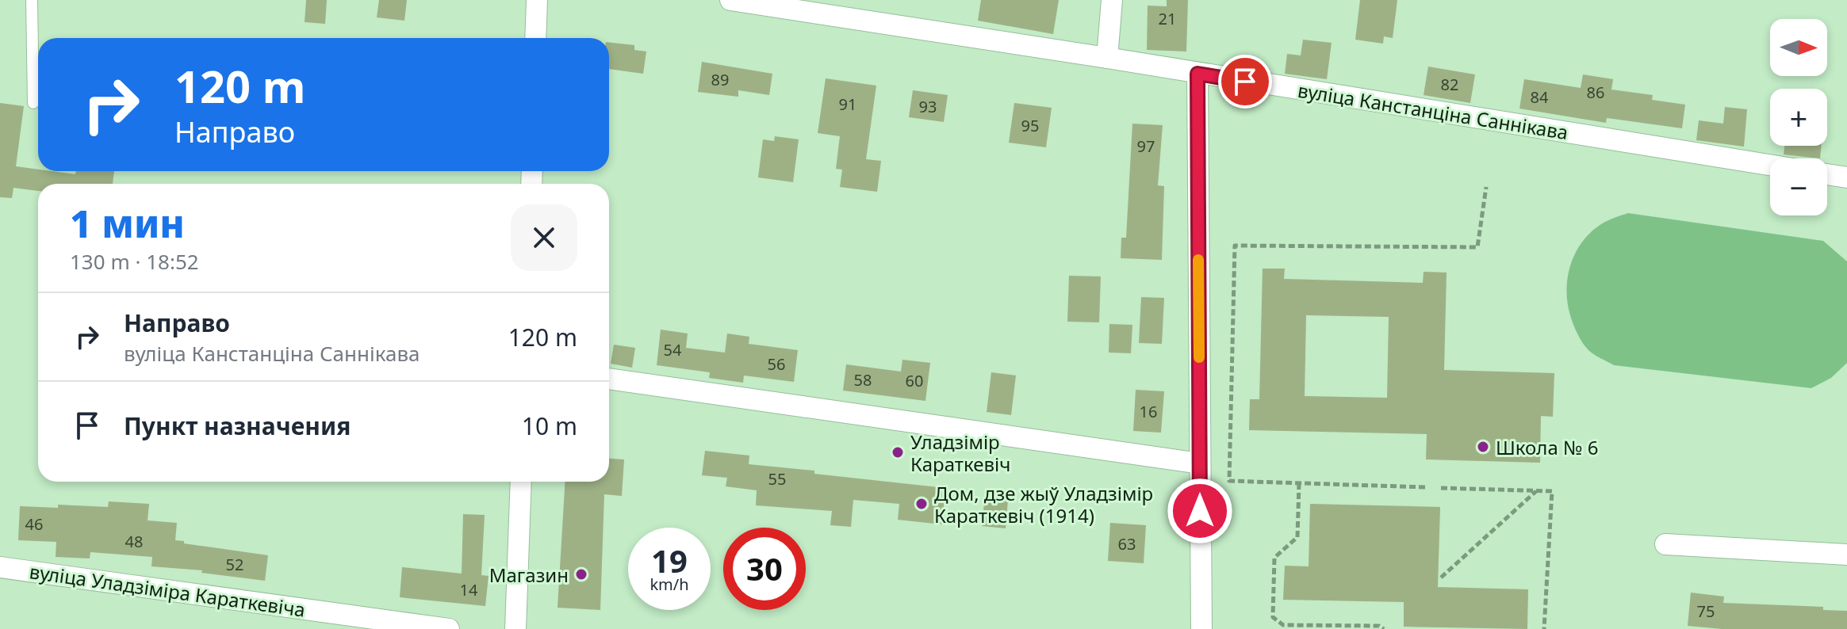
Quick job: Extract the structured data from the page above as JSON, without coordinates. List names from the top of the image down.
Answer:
{
  "streets": {
    "street": ["вуліца Канстанціна Саннікава", "вуліца Уладзіміра Караткевіча"]
  },
  "places": [
    "Школа № 6",
    "Уладзімір Караткевіч",
    "Дом, дзе жыў Уладзімір Караткевіч (1914)",
    "Магазин"
  ],
  "house_numbers": [
    "21",
    "89",
    "82",
    "86",
    "84",
    "91",
    "93",
    "95",
    "97",
    "54",
    "56",
    "58",
    "60",
    "16",
    "55",
    "46",
    "48",
    "63",
    "52",
    "14",
    "75"
  ],
  "north": "right",
  "page": {
    "map_buttons": ["+", "−"],
    "turn": ["120 m", "Направо"],
    "heading": ["1 мин", "130 m · 18:52"],
    "list": [
      {
        "name": "Направо",
        "note": "вуліца Канстанціна Саннікава",
        "value": "120 m"
      },
      {
        "name": "Пункт назначения",
        "value": "10 m"
      }
    ],
    "speed": "19 km/h",
    "limit": "30"
  }
}
